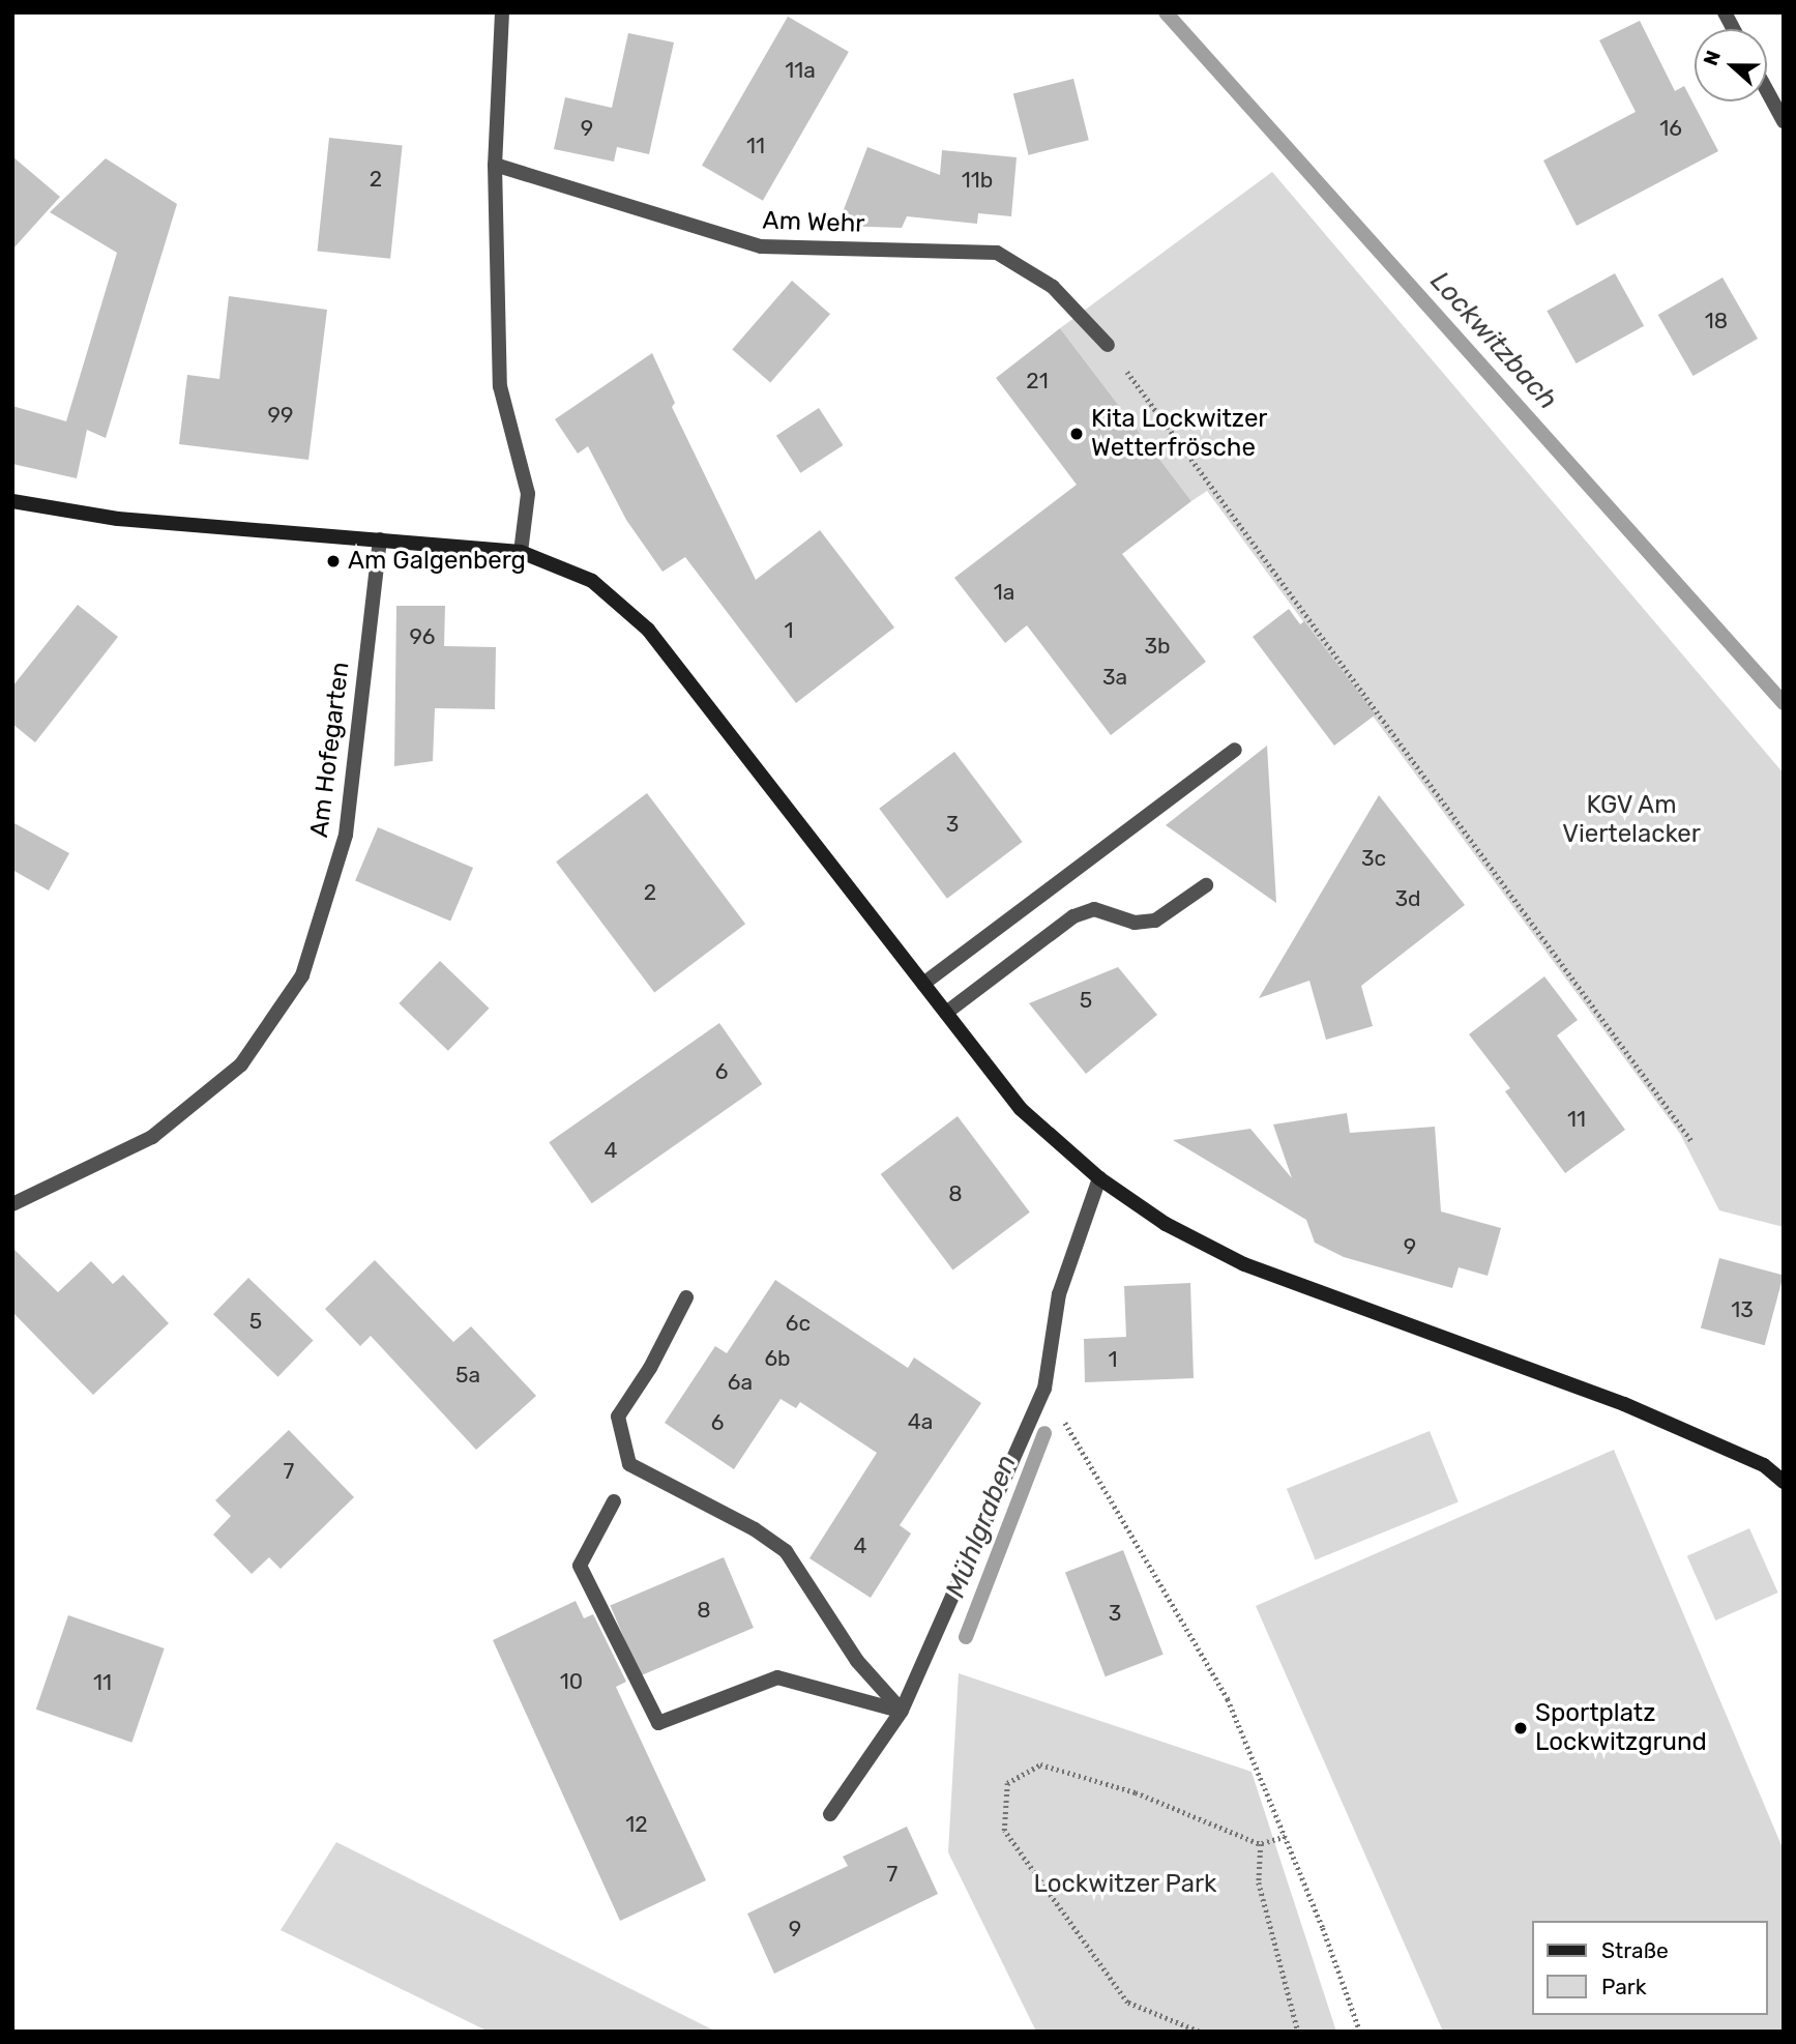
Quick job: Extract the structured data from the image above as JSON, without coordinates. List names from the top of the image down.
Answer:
{
  "streets": {
    "street": ["Am Wehr", "Am Hofegarten"]
  },
  "water": ["Lockwitzbach", "Mühlgraben"],
  "parks": ["KGV Am Viertelacker", "Lockwitzer Park"],
  "places": ["Kita Lockwitzer Wetterfrösche", "Am Galgenberg", "Sportplatz Lockwitzgrund"],
  "house_numbers": [
    "11a",
    "9",
    "16",
    "11",
    "2",
    "11b",
    "18",
    "21",
    "99",
    "1a",
    "1",
    "96",
    "3b",
    "3a",
    "3",
    "3c",
    "2",
    "3d",
    "5",
    "6",
    "11",
    "4",
    "8",
    "9",
    "13",
    "5",
    "6c",
    "6b",
    "1",
    "5a",
    "6a",
    "4a",
    "6",
    "7",
    "4",
    "8",
    "3",
    "10",
    "11",
    "12",
    "7",
    "9"
  ],
  "legend": ["Straße", "Park"],
  "north": "left"
}
